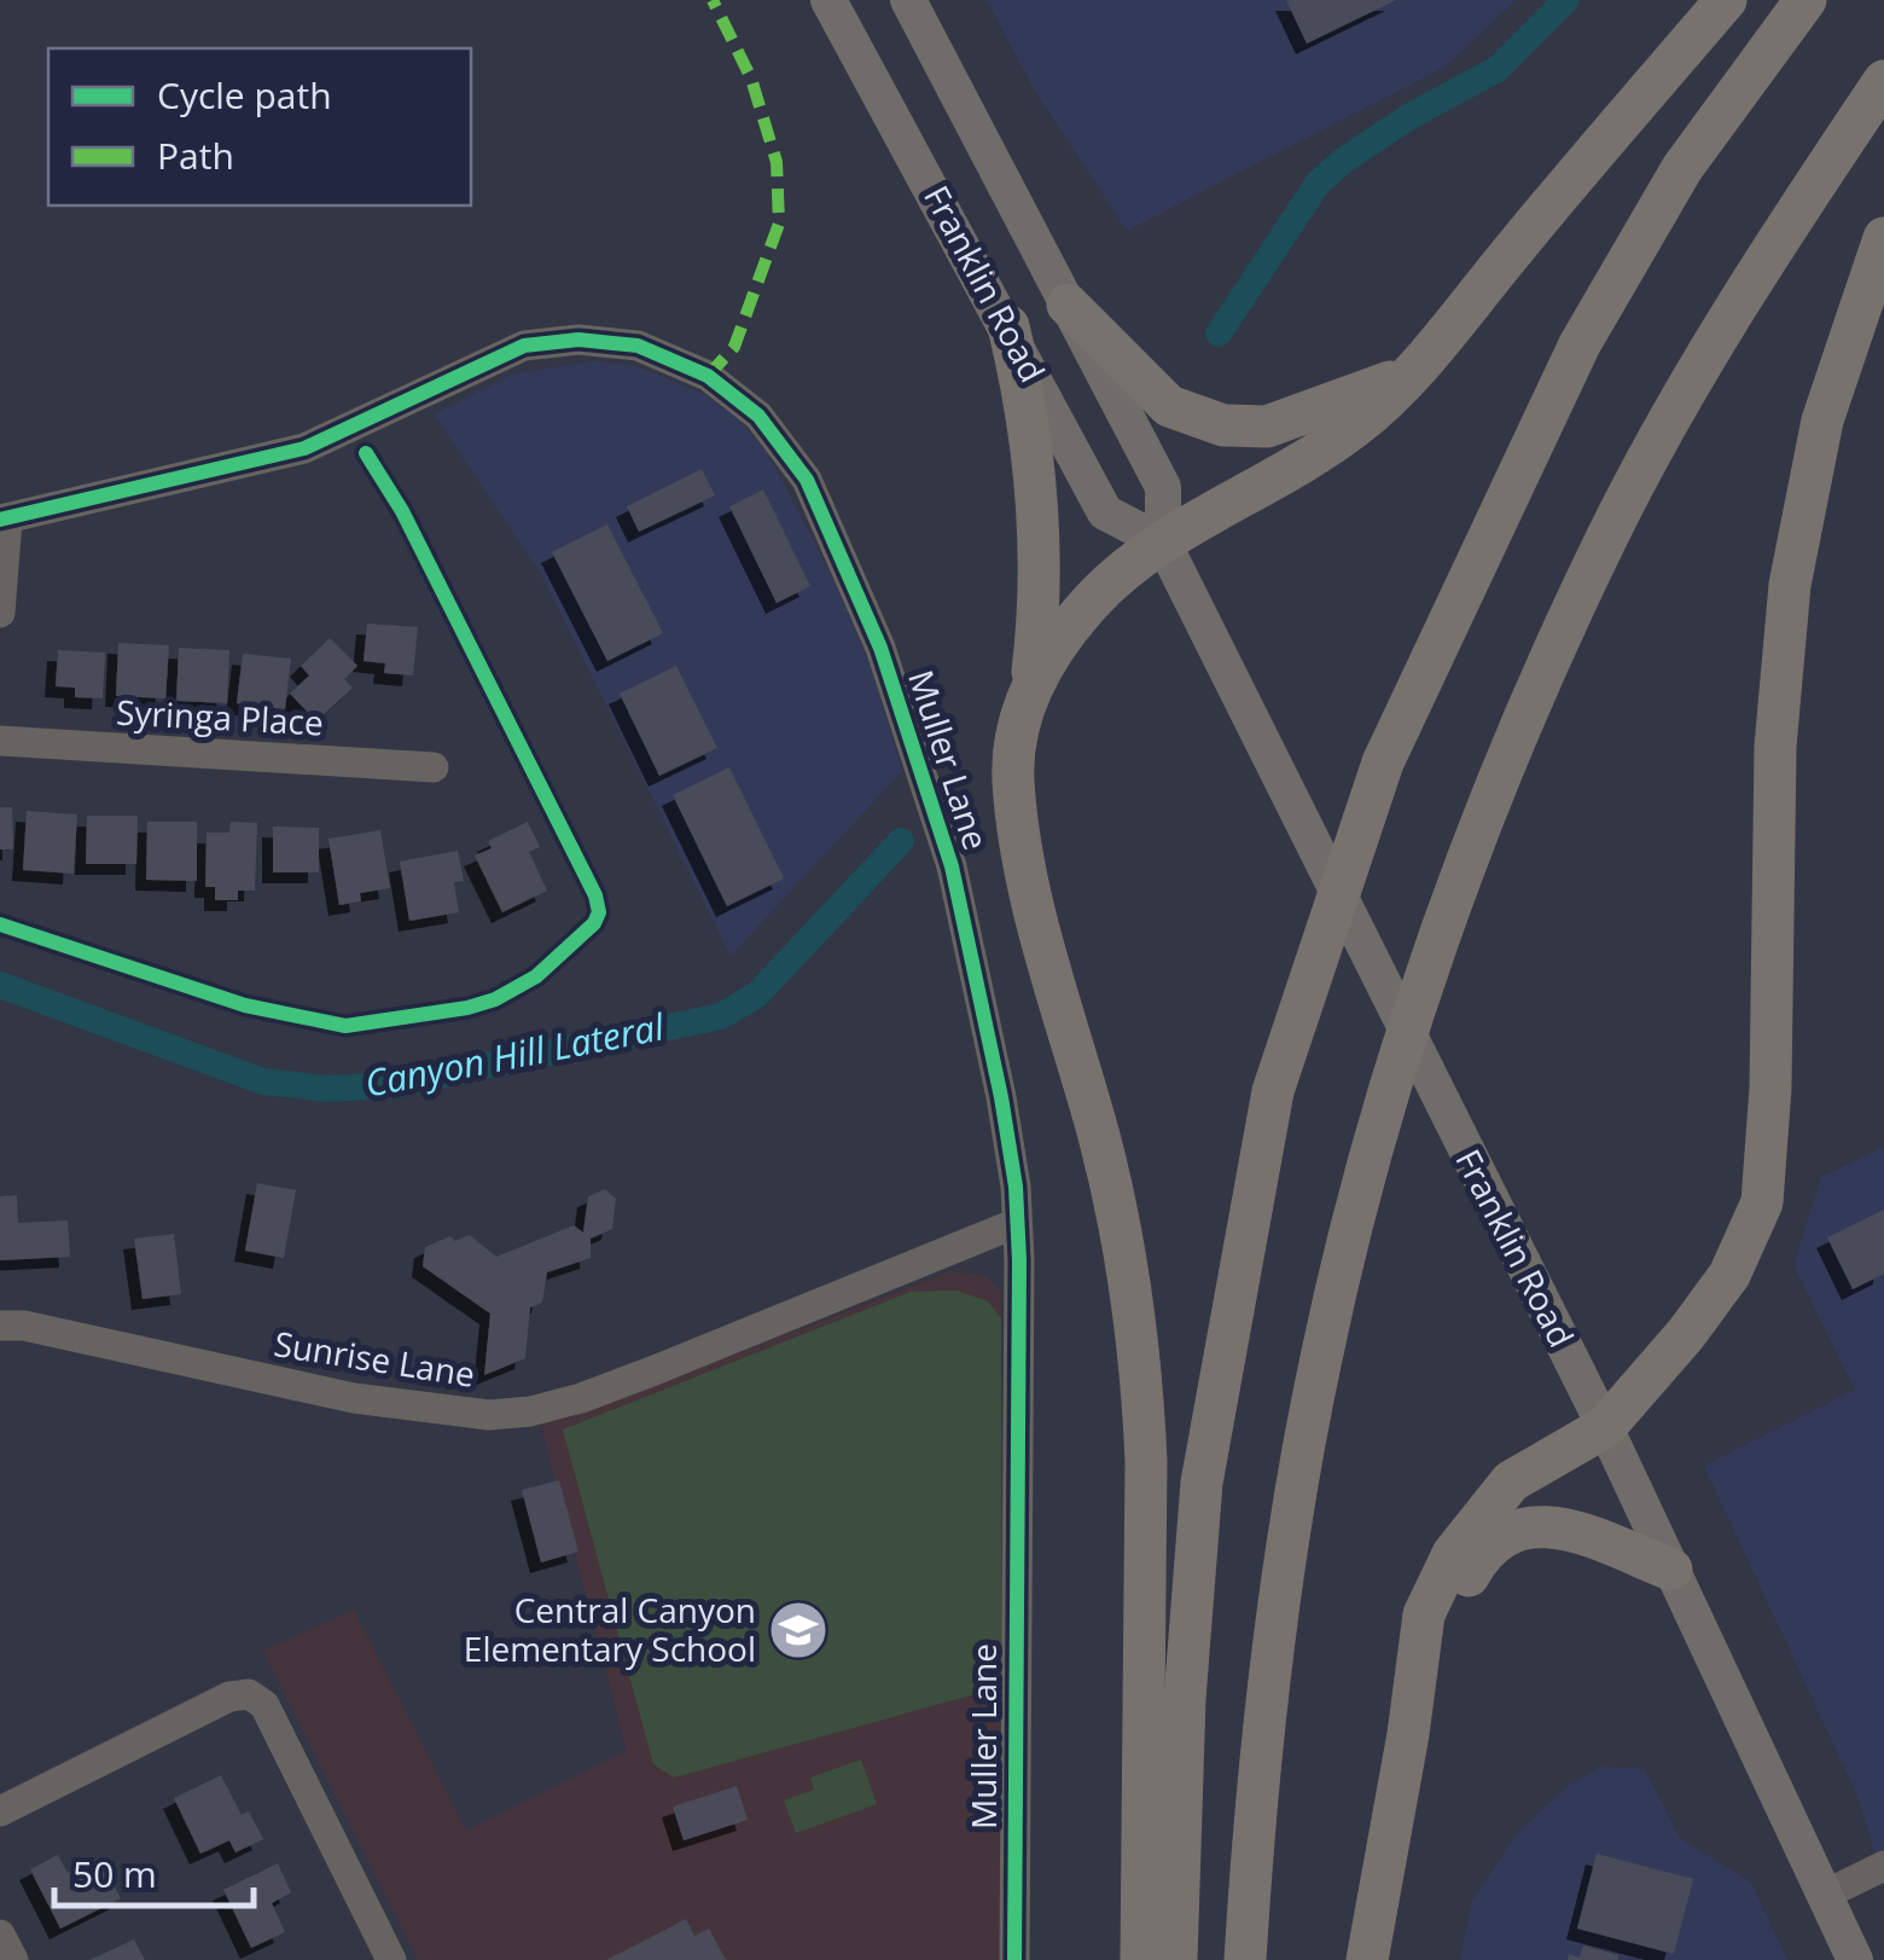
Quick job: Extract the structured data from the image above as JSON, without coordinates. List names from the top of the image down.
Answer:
{
  "streets": {
    "main road": ["Franklin Road"],
    "street": ["Syringa Place", "Muller Lane", "Sunrise Lane"]
  },
  "crossings": [
    ["Muller Lane", "Sunrise Lane"]
  ],
  "water": ["Canyon Hill Lateral"],
  "places": {
    "school or university": ["Central Canyon Elementary School"]
  },
  "legend": ["Cycle path", "Path"],
  "scale_bar": "50 m"
}
